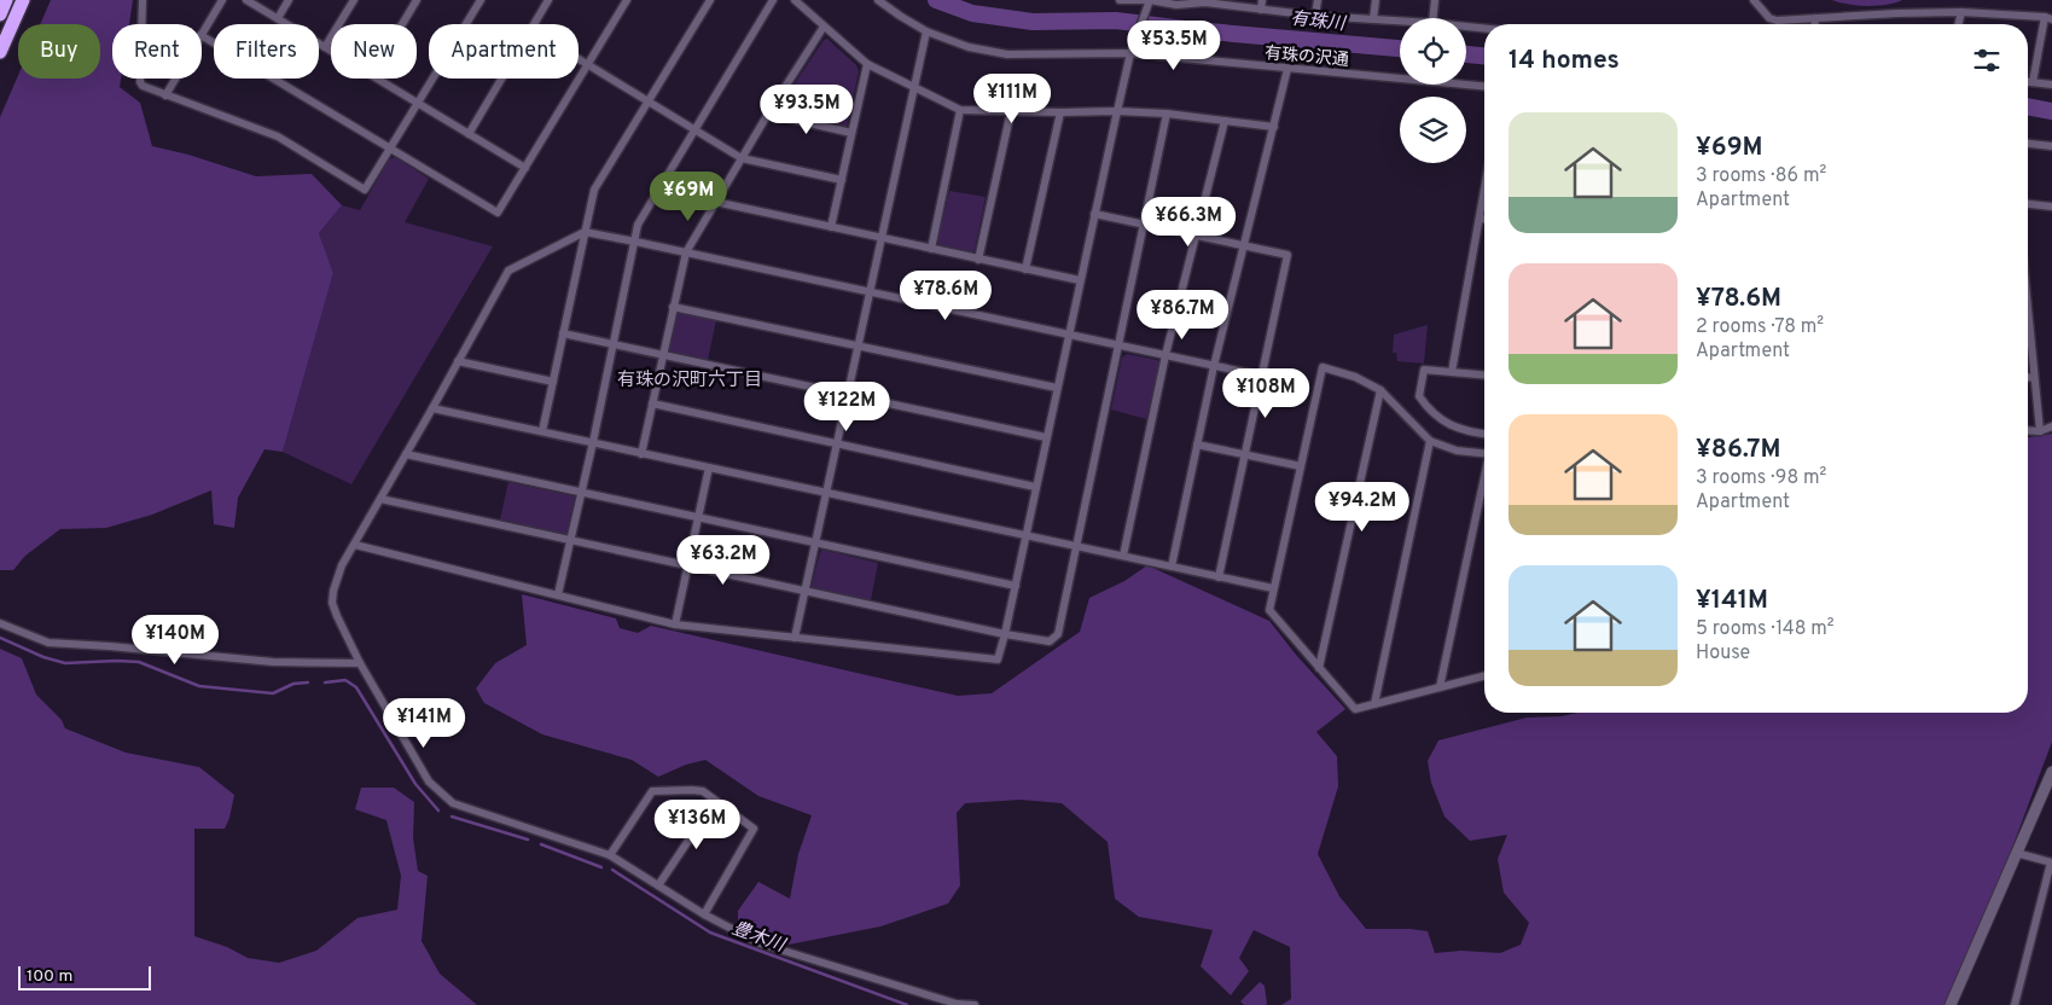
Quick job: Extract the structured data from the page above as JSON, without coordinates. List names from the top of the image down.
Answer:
{
  "streets": {
    "street": ["有珠の沢通"]
  },
  "districts": ["有珠の沢町六丁目"],
  "water": ["有珠川", "豊木川"],
  "scale_bar": "100 m",
  "page": {
    "price": [
      "¥53.5M",
      "¥111M",
      "¥93.5M",
      "¥69M",
      "¥66.3M",
      "¥78.6M",
      "¥86.7M",
      "¥108M",
      "¥122M",
      "¥94.2M",
      "¥63.2M",
      "¥140M",
      "¥141M",
      "¥136M"
    ],
    "chip": [
      "Buy",
      "Rent",
      "Filters",
      "New",
      "Apartment"
    ],
    "heading": "14 homes",
    "list": [
      {
        "name": "¥69M",
        "note": "3 rooms · 86 m² · Apartment"
      },
      {
        "name": "¥78.6M",
        "note": "2 rooms · 78 m² · Apartment"
      },
      {
        "name": "¥86.7M",
        "note": "3 rooms · 98 m² · Apartment"
      },
      {
        "name": "¥141M",
        "note": "5 rooms · 148 m² · House"
      }
    ],
    "scale": "100 m"
  }
}
